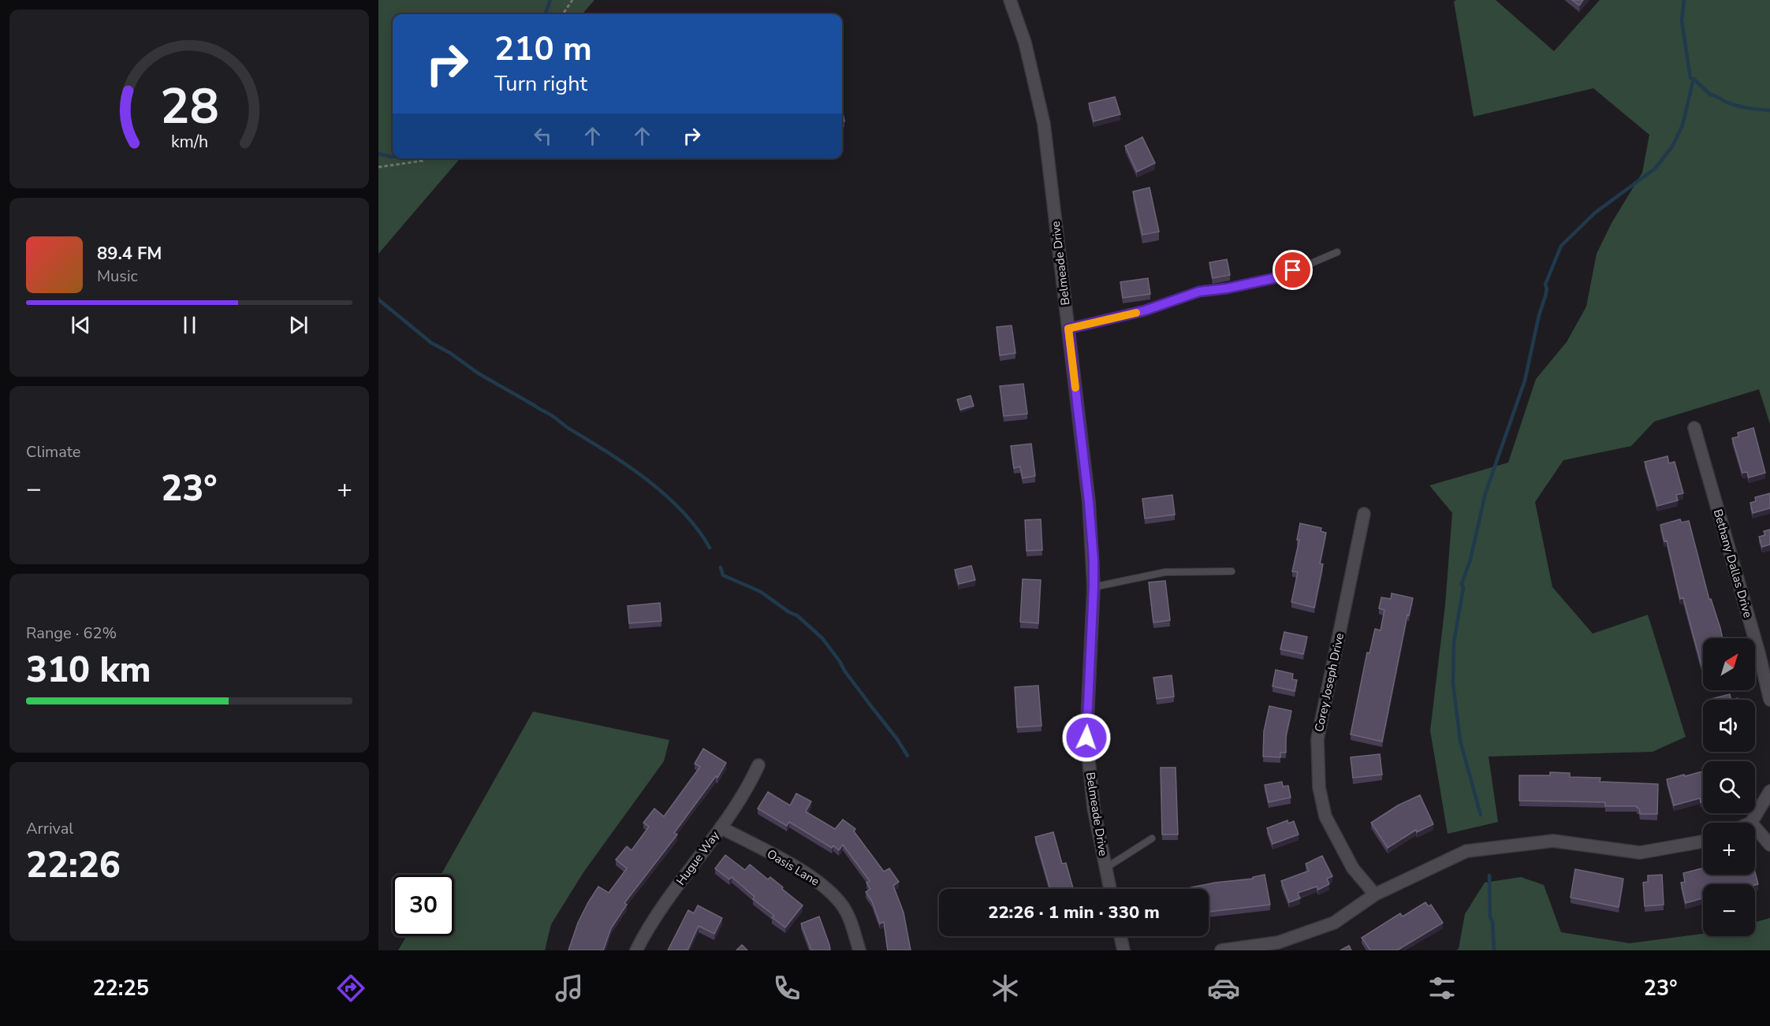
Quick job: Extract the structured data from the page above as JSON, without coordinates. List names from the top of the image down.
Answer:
{
  "streets": {
    "street": [
      "Belmeade Drive",
      "Bethany Dallas Drive",
      "Corey Joseph Drive",
      "Hugue Way",
      "Oasis Lane"
    ]
  },
  "crossings": [
    ["Hugue Way", "Oasis Lane"]
  ],
  "north": "top right",
  "page": {
    "turn": ["210 m", "Turn right"],
    "song": ["89.4 FM", "Music"],
    "tile": [
      "Climate",
      ["Range · 62%", "310 km"],
      ["Arrival", "22:26"]
    ],
    "heat": ["−", "23°", "+"],
    "map_buttons": ["+", "−"],
    "limit": "30",
    "trip": "22:26 · 1 min · 330 m",
    "tabs": ["22:25", "23°"],
    "gauge": ["28", "km/h"]
  }
}
